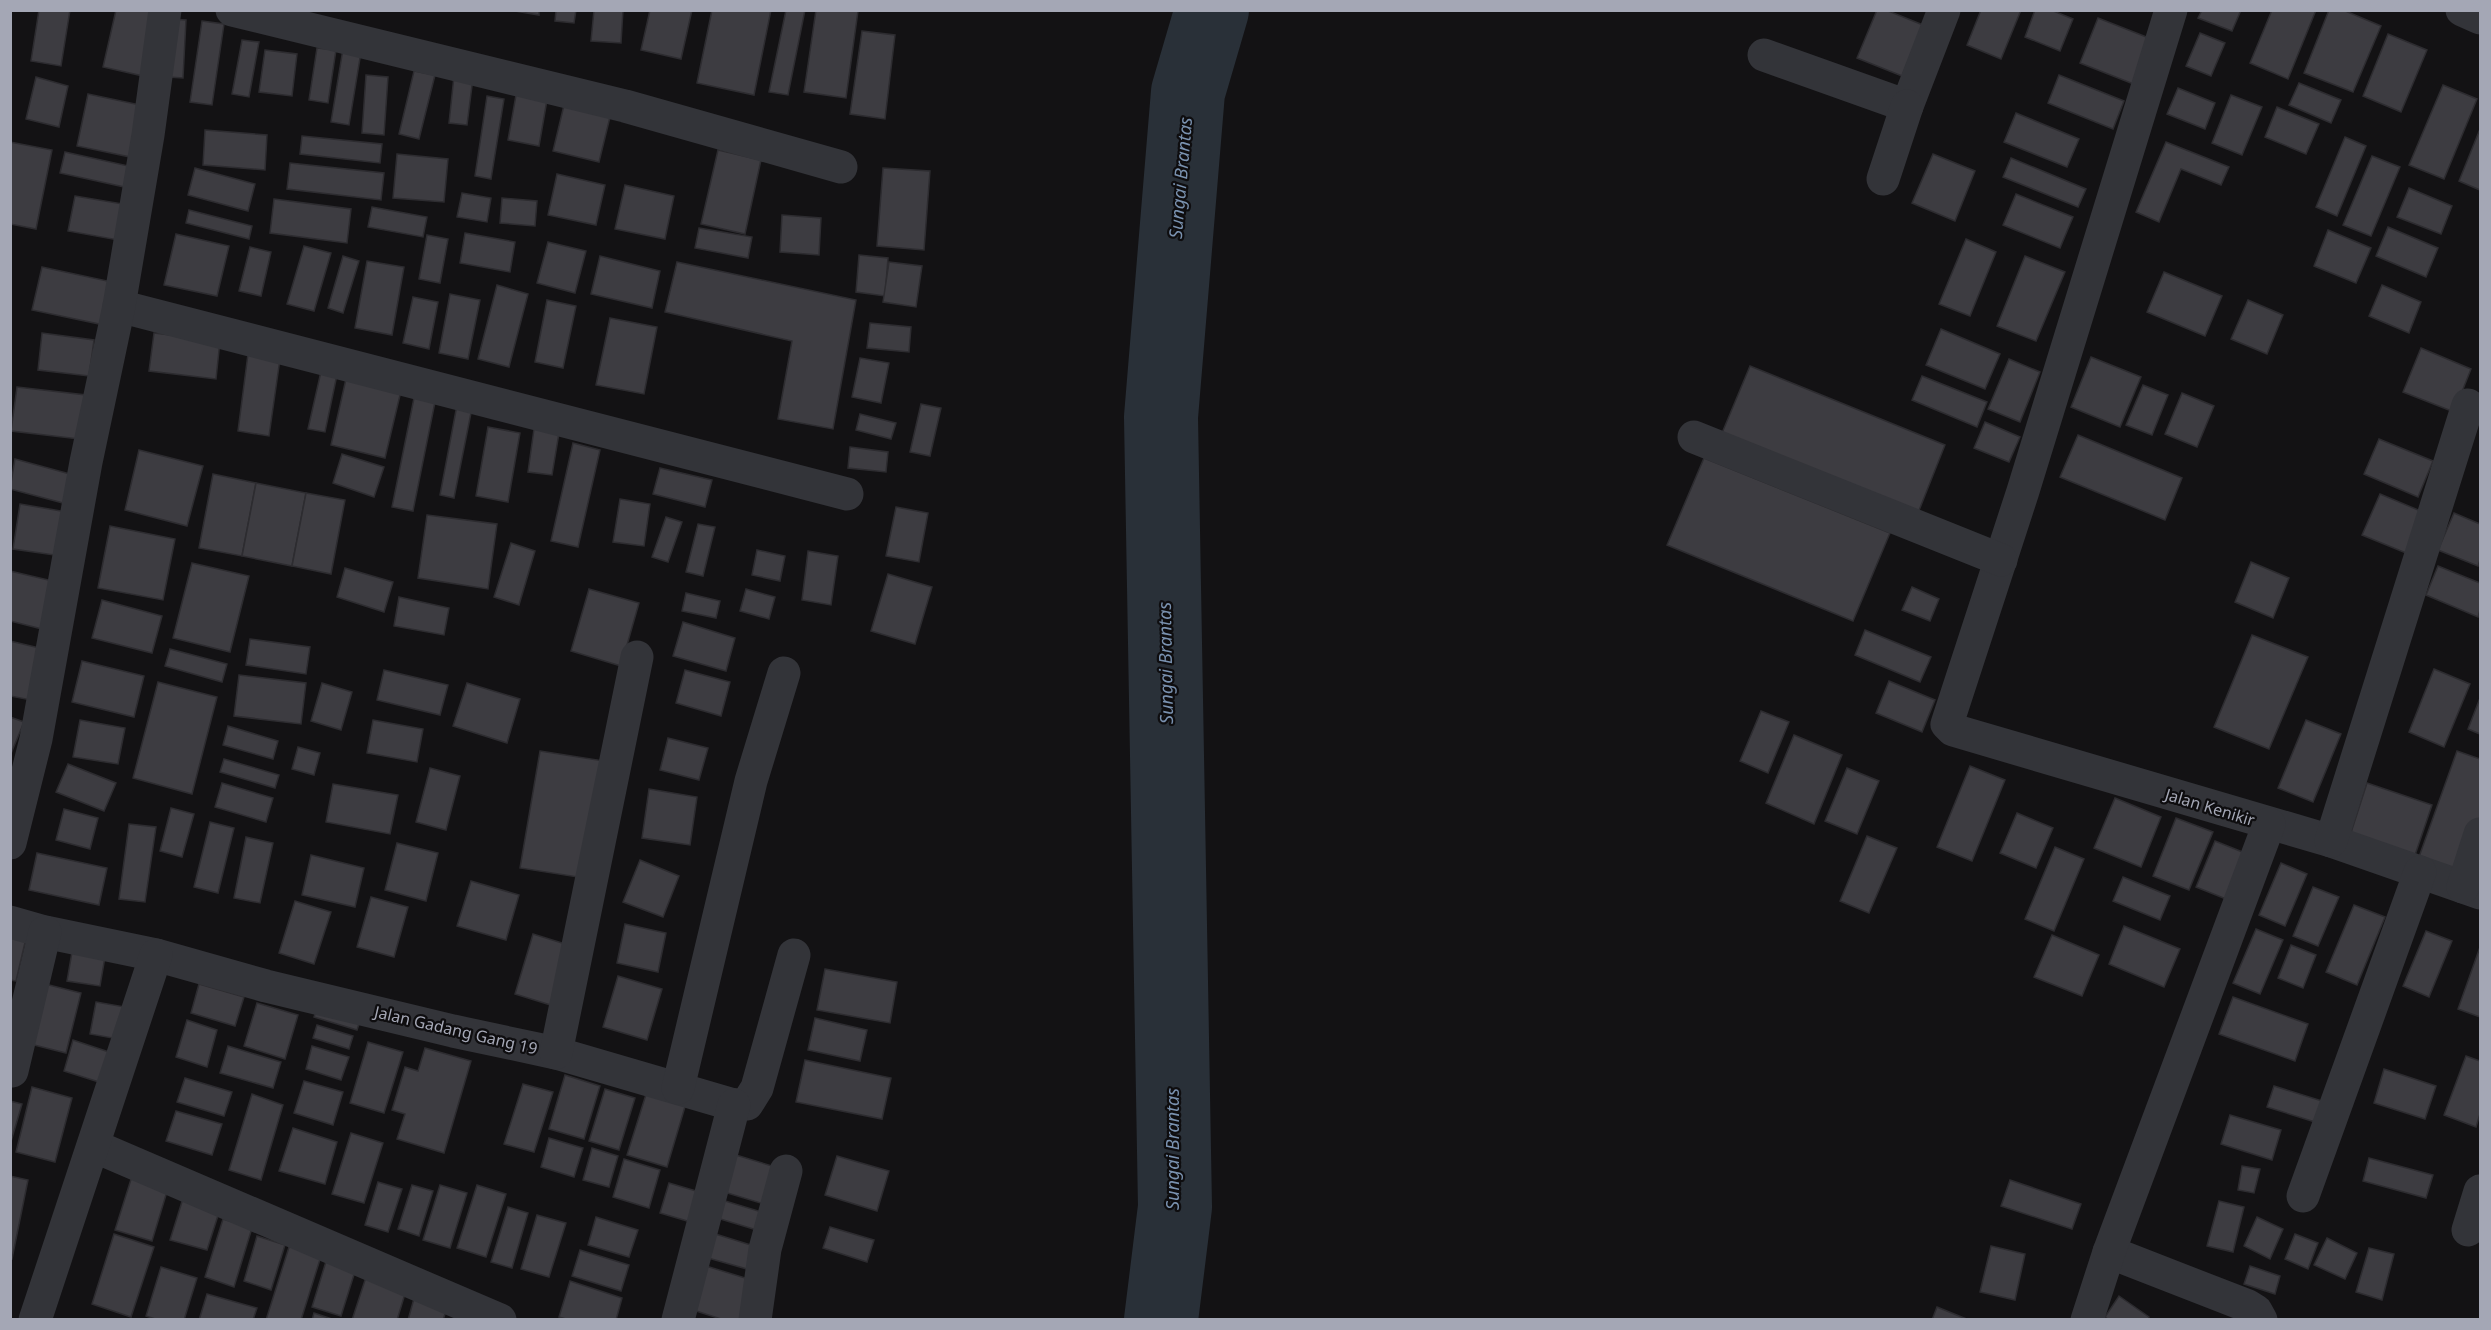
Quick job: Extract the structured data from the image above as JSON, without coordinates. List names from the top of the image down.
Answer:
{
  "streets": {
    "street": ["Jalan Kenikir", "Jalan Gadang Gang 19"]
  },
  "water": ["Sungai Brantas"]
}
